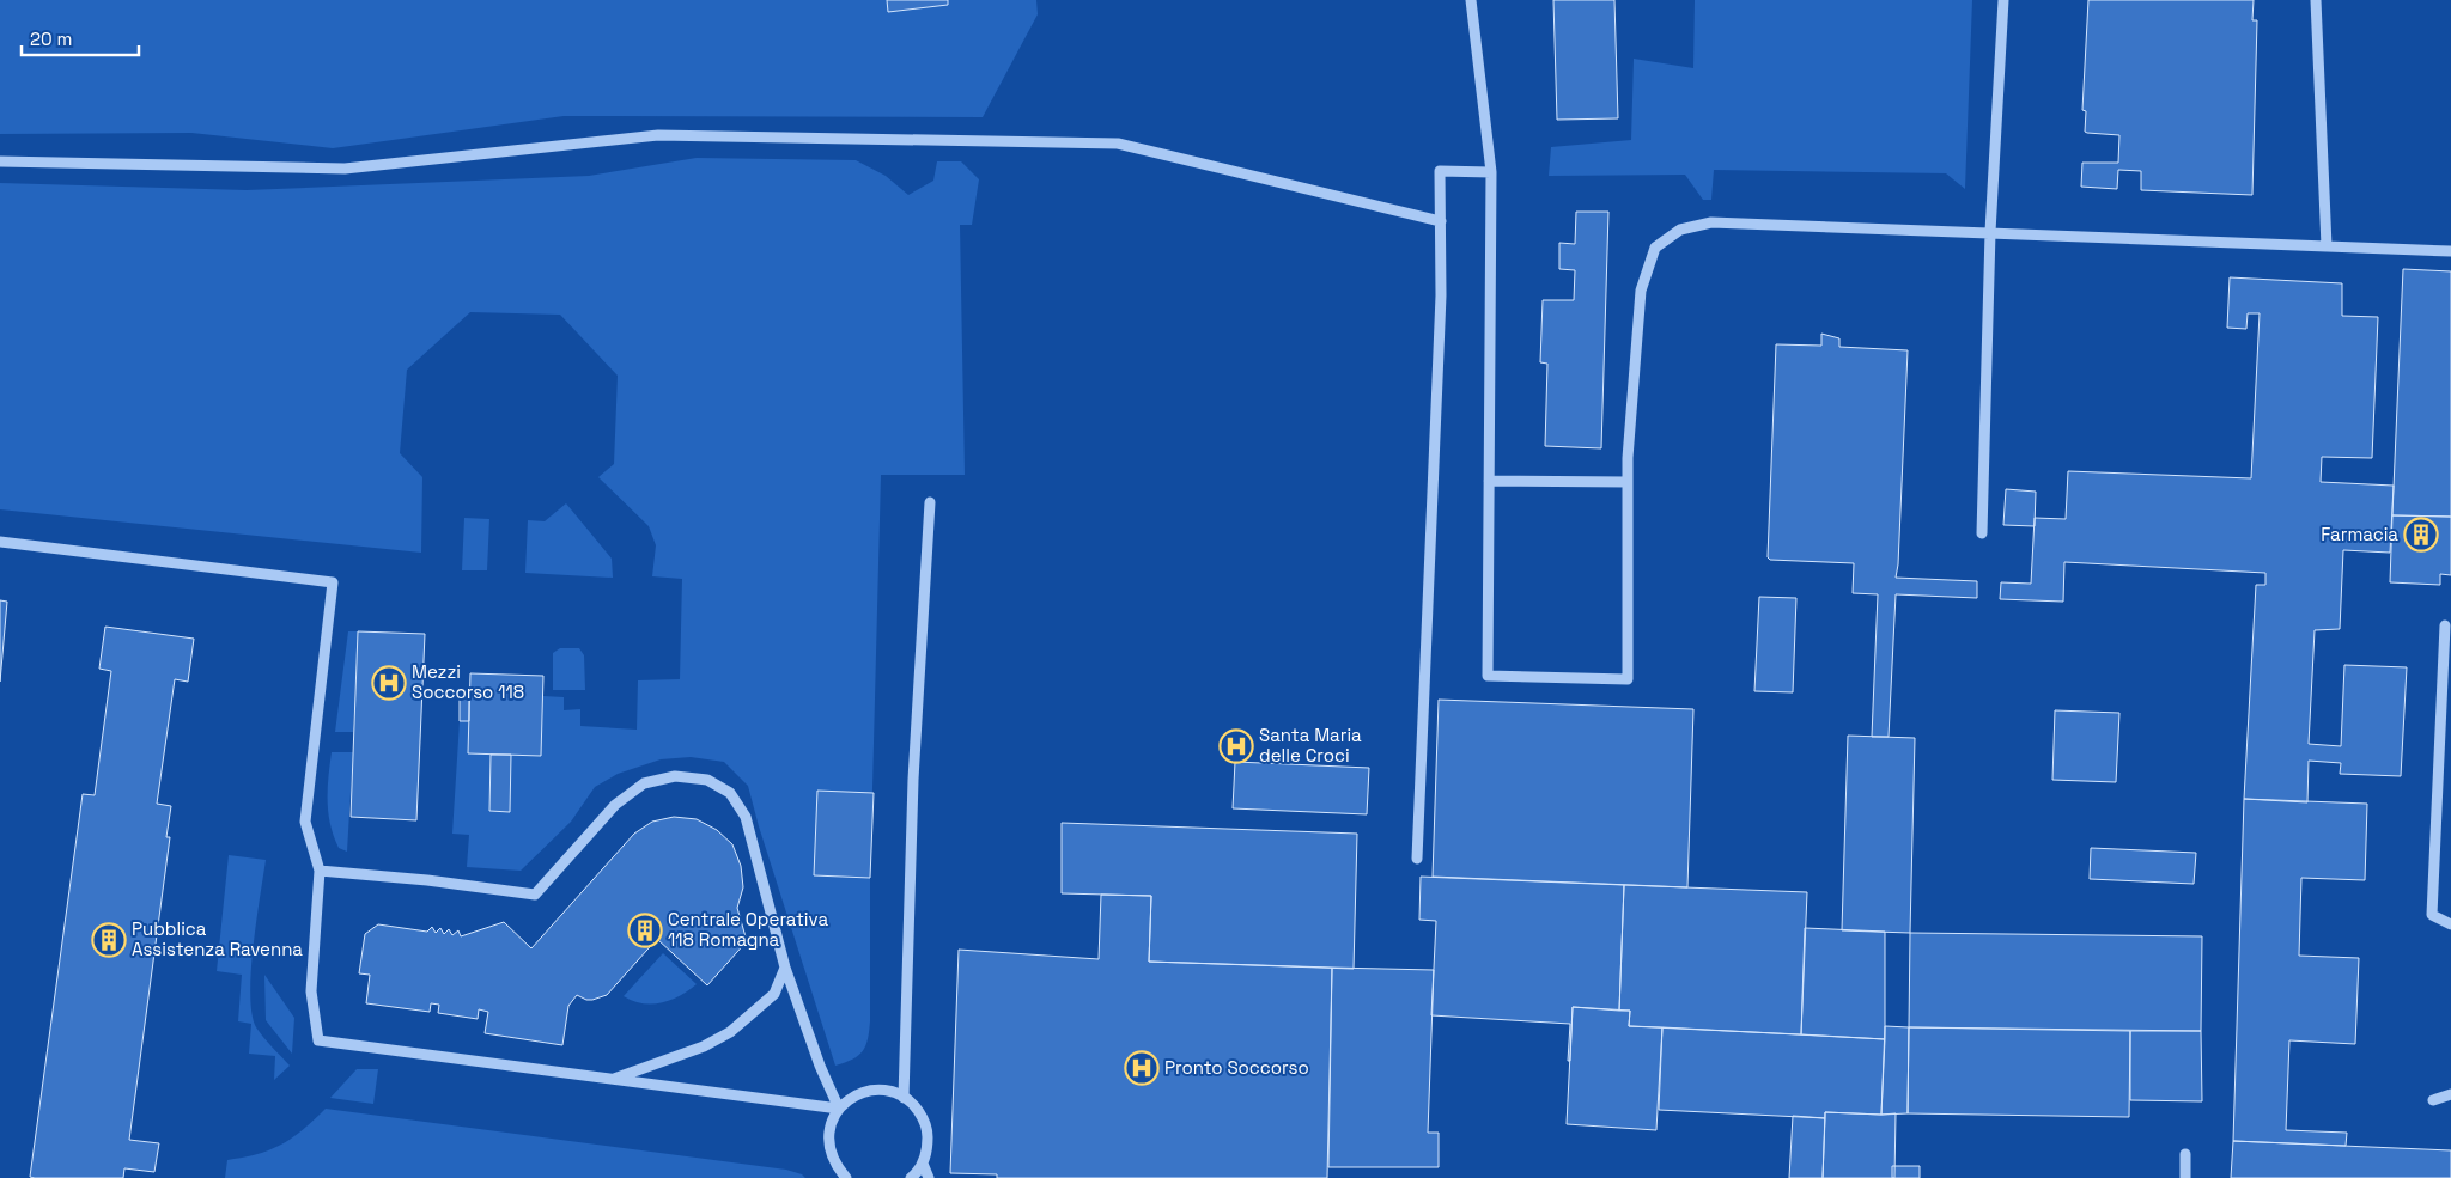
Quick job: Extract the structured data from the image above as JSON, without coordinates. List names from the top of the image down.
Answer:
{
  "places": {
    "building": ["Farmacia", "Centrale Operativa 118 Romagna", "Pubblica Assistenza Ravenna"],
    "hospital": ["Mezzi Soccorso 118", "Santa Maria delle Croci", "Pronto Soccorso"]
  },
  "scale_bar": "20 m"
}
